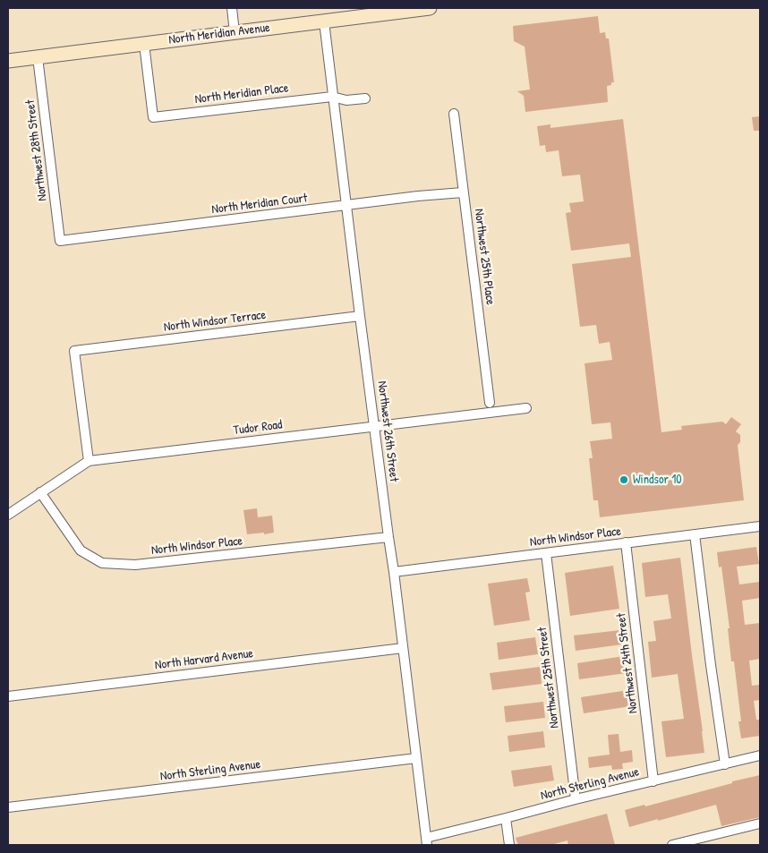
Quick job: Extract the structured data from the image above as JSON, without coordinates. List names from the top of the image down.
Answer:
{
  "streets": {
    "main road": ["North Meridian Avenue"],
    "street": [
      "North Meridian Place",
      "Northwest 28th Street",
      "North Meridian Court",
      "Northwest 25th Place",
      "North Windsor Terrace",
      "Tudor Road",
      "Northwest 26th Street",
      "North Windsor Place",
      "North Harvard Avenue",
      "Northwest 24th Street",
      "Northwest 25th Street",
      "North Sterling Avenue"
    ]
  },
  "crossings": [
    ["North Meridian Avenue", "North Meridian Place"],
    ["North Meridian Avenue", "Northwest 28th Street"],
    ["North Meridian Avenue", "Northwest 26th Street"],
    ["North Meridian Place", "Northwest 26th Street"],
    ["Northwest 28th Street", "North Meridian Court"],
    ["North Meridian Court", "Northwest 25th Place"],
    ["North Meridian Court", "Northwest 26th Street"],
    ["North Windsor Terrace", "Tudor Road"],
    ["North Windsor Terrace", "Northwest 26th Street"],
    ["Tudor Road", "Northwest 26th Street"],
    ["Tudor Road", "North Windsor Place"],
    ["Northwest 26th Street", "North Windsor Place"],
    ["Northwest 26th Street", "North Harvard Avenue"],
    ["Northwest 26th Street", "North Sterling Avenue"],
    ["North Windsor Place", "Northwest 24th Street"],
    ["North Windsor Place", "Northwest 25th Street"],
    ["Northwest 24th Street", "North Sterling Avenue"],
    ["Northwest 25th Street", "North Sterling Avenue"]
  ],
  "places": ["Windsor 10"]
}
